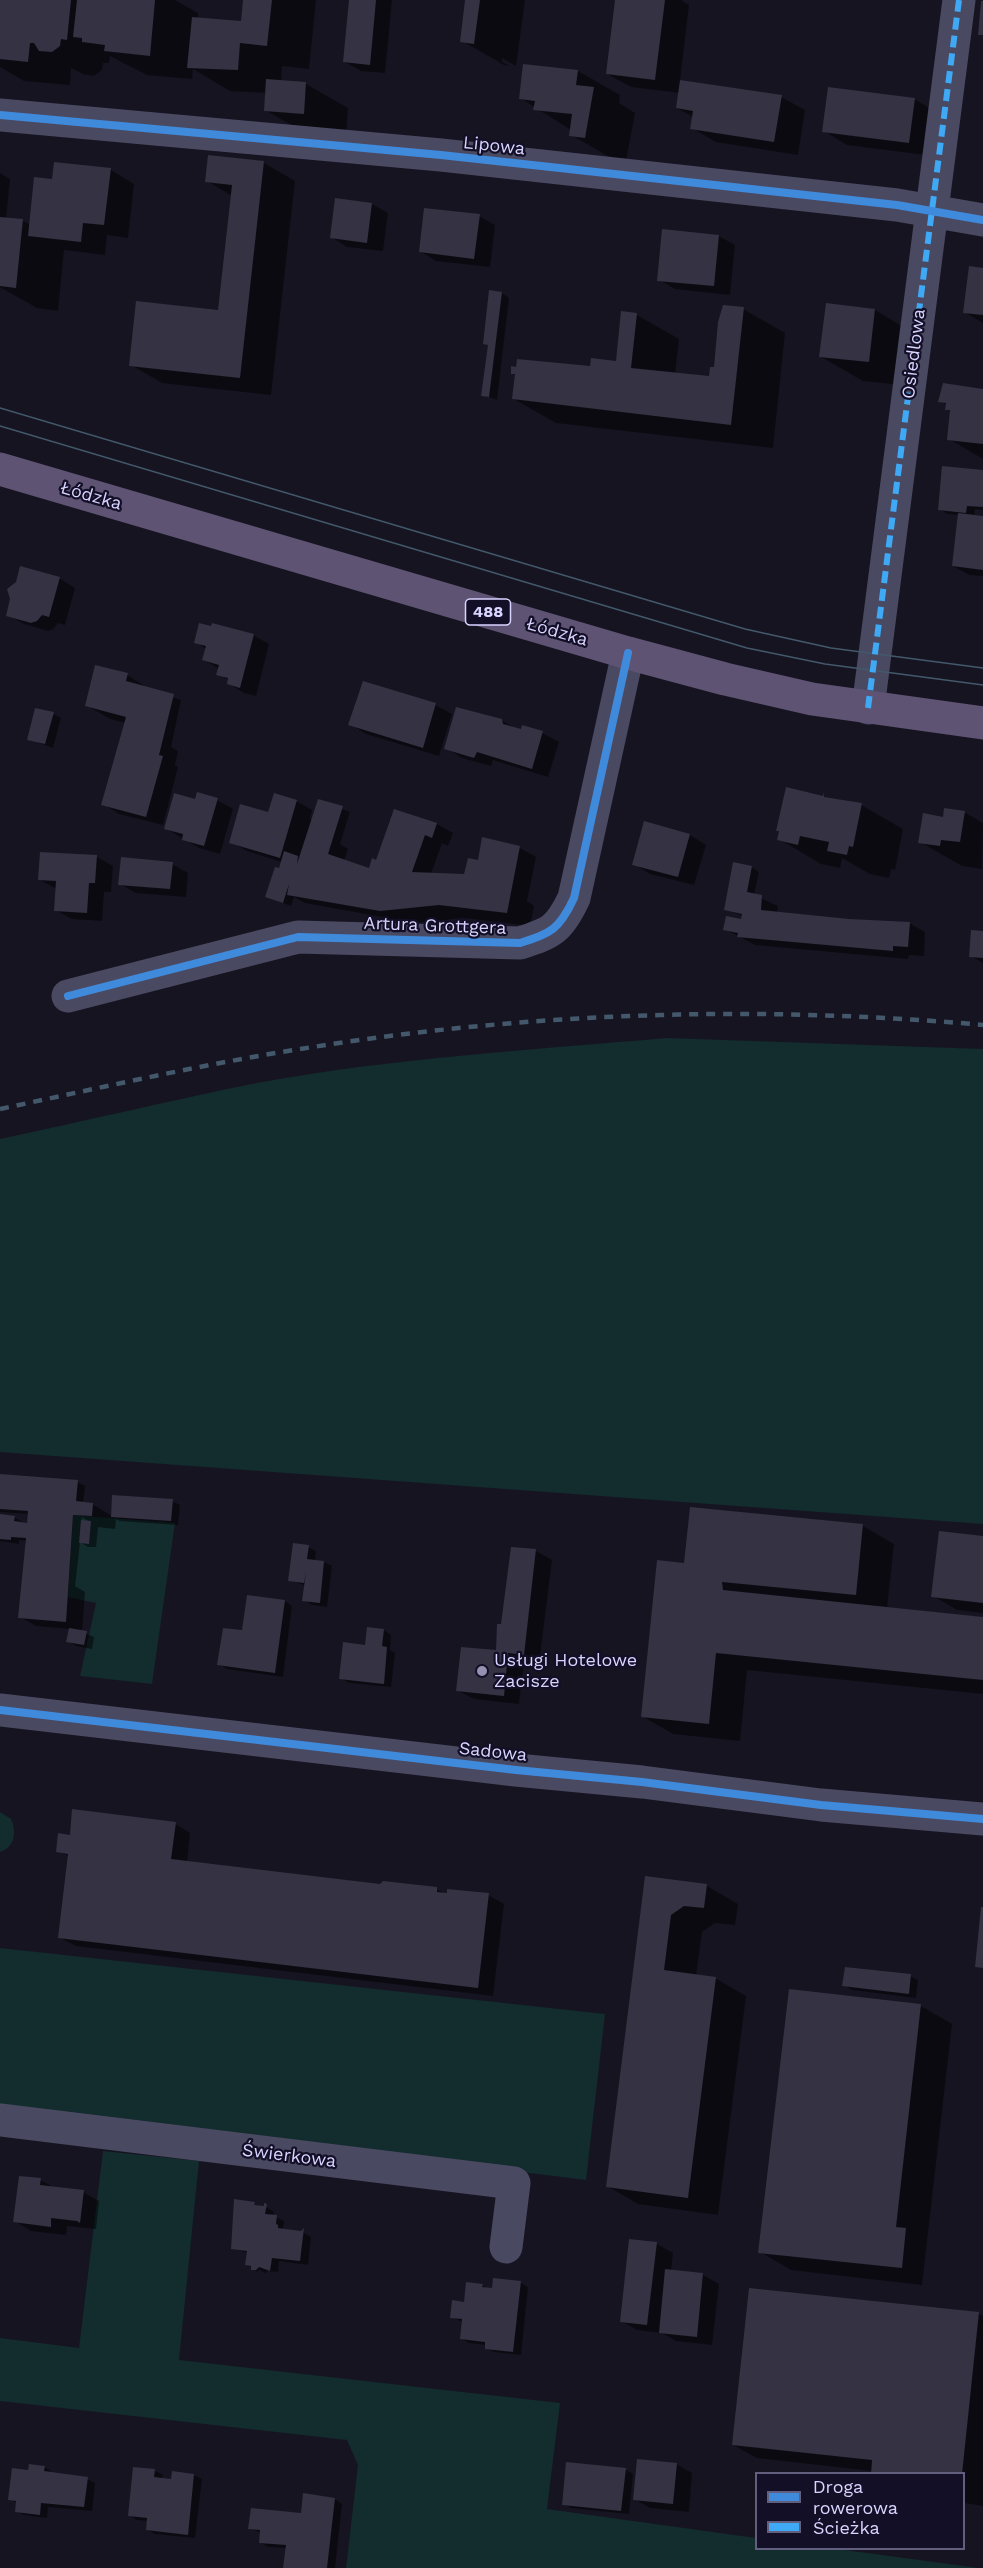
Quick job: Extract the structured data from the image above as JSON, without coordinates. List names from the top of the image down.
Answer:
{
  "streets": {
    "main road": ["Łódzka", "488"],
    "street": [
      "Lipowa",
      "Osiedlowa",
      "Artura Grottgera",
      "Sadowa",
      "Świerkowa"
    ]
  },
  "crossings": [
    ["Lipowa", "Osiedlowa"],
    ["Osiedlowa", "Łódzka"],
    ["Łódzka", "Artura Grottgera"]
  ],
  "places": ["Usługi Hotelowe Zacisze"],
  "legend": ["Droga rowerowa", "Ścieżka"]
}
